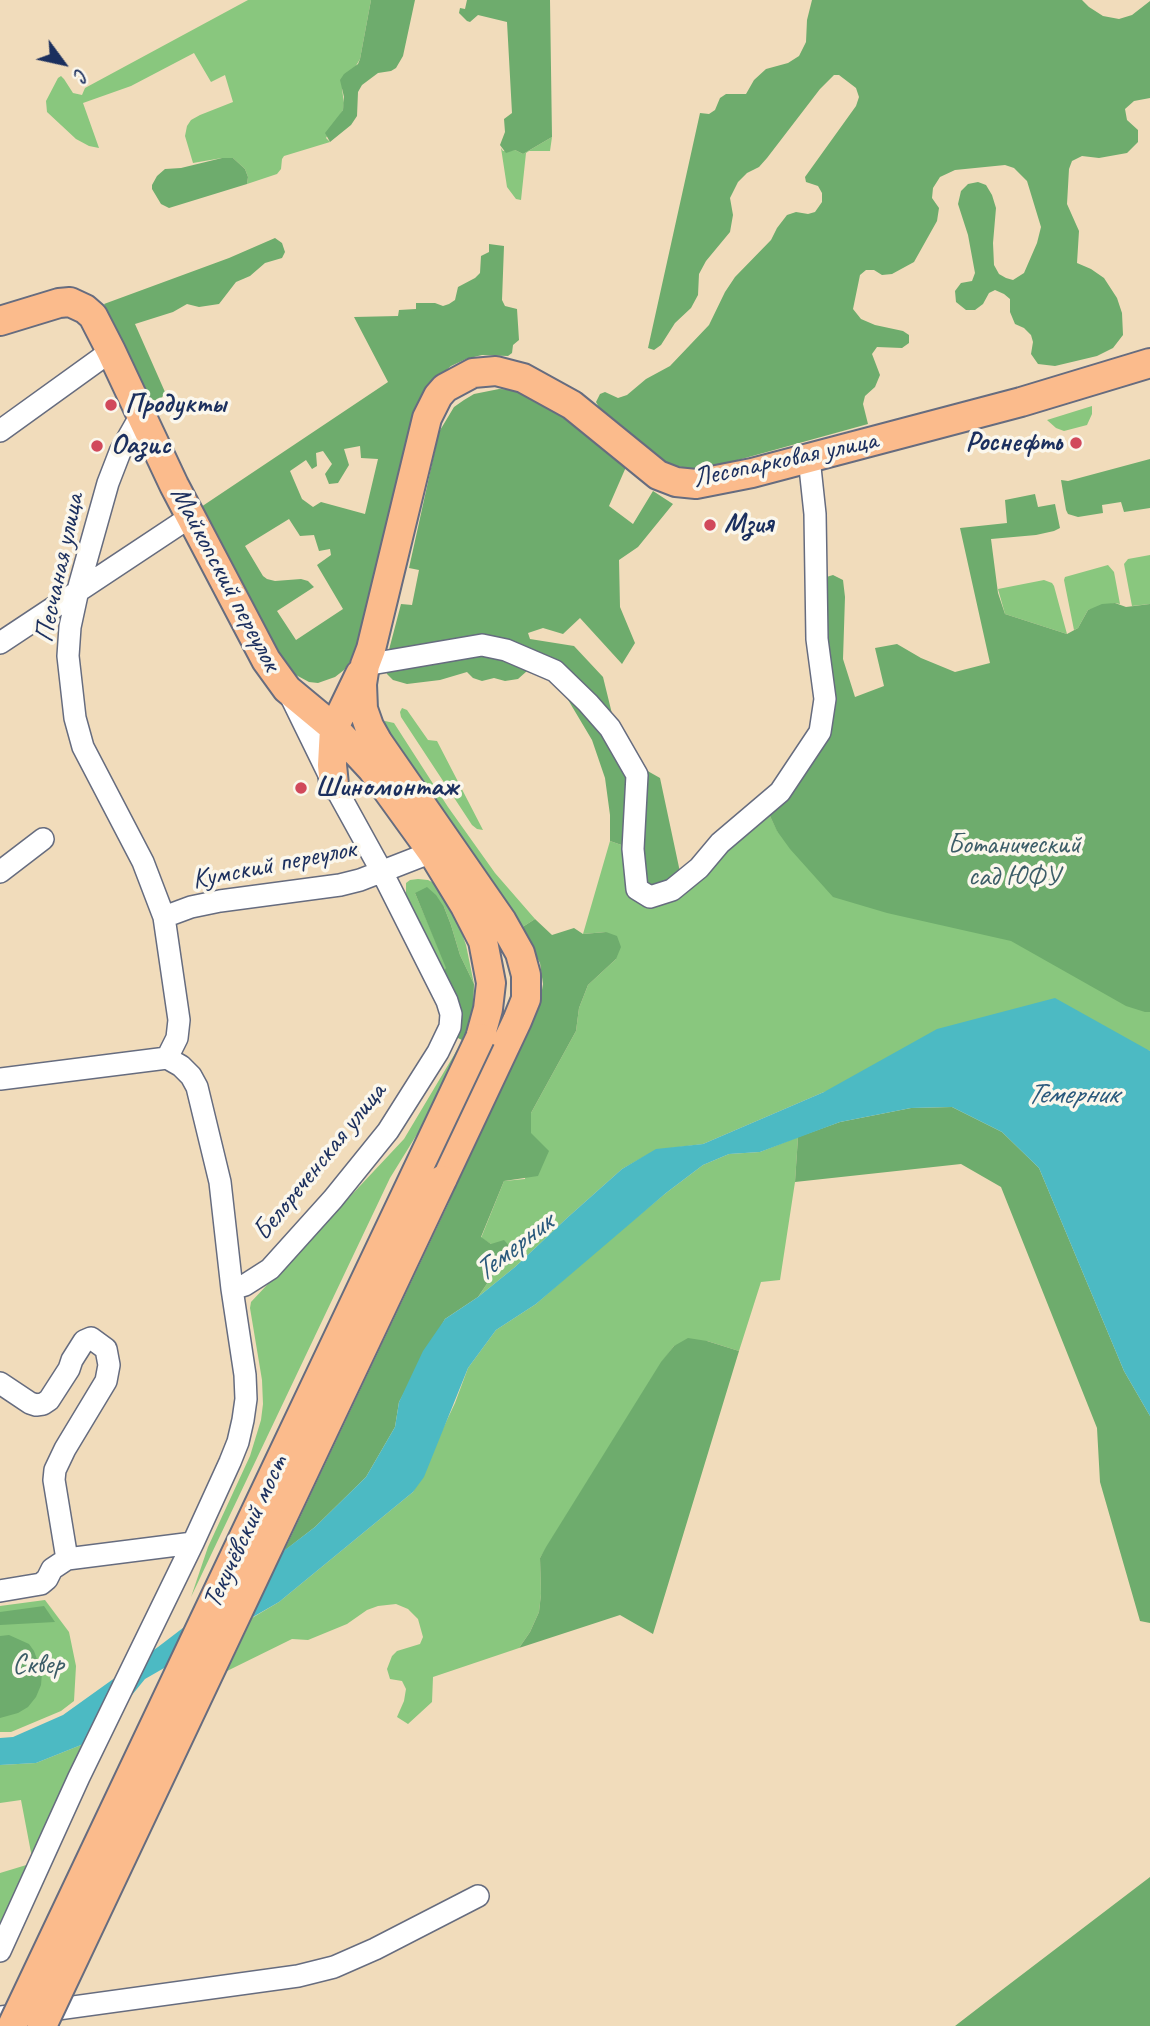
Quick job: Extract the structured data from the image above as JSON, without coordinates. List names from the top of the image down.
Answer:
{
  "streets": {
    "main road": ["Лесопарковая улица", "Майкопский переулок", "Текучёвский мост"],
    "street": ["Песчаная улица", "Кумский переулок", "Белореченская улица"]
  },
  "crossings": [
    ["Лесопарковая улица", "Майкопский переулок"],
    ["Песчаная улица", "Майкопский переулок"],
    ["Песчаная улица", "Кумский переулок"],
    ["Майкопский переулок", "Кумский переулок"],
    ["Майкопский переулок", "Белореченская улица"],
    ["Майкопский переулок", "Текучёвский мост"]
  ],
  "water": ["Темерник"],
  "parks": ["Ботанический сад ЮФУ", "Сквер"],
  "places": [
    "Продукты",
    "Роснефть",
    "Оазис",
    "Мзия",
    "Шиномонтаж"
  ],
  "north": "bottom right"
}
